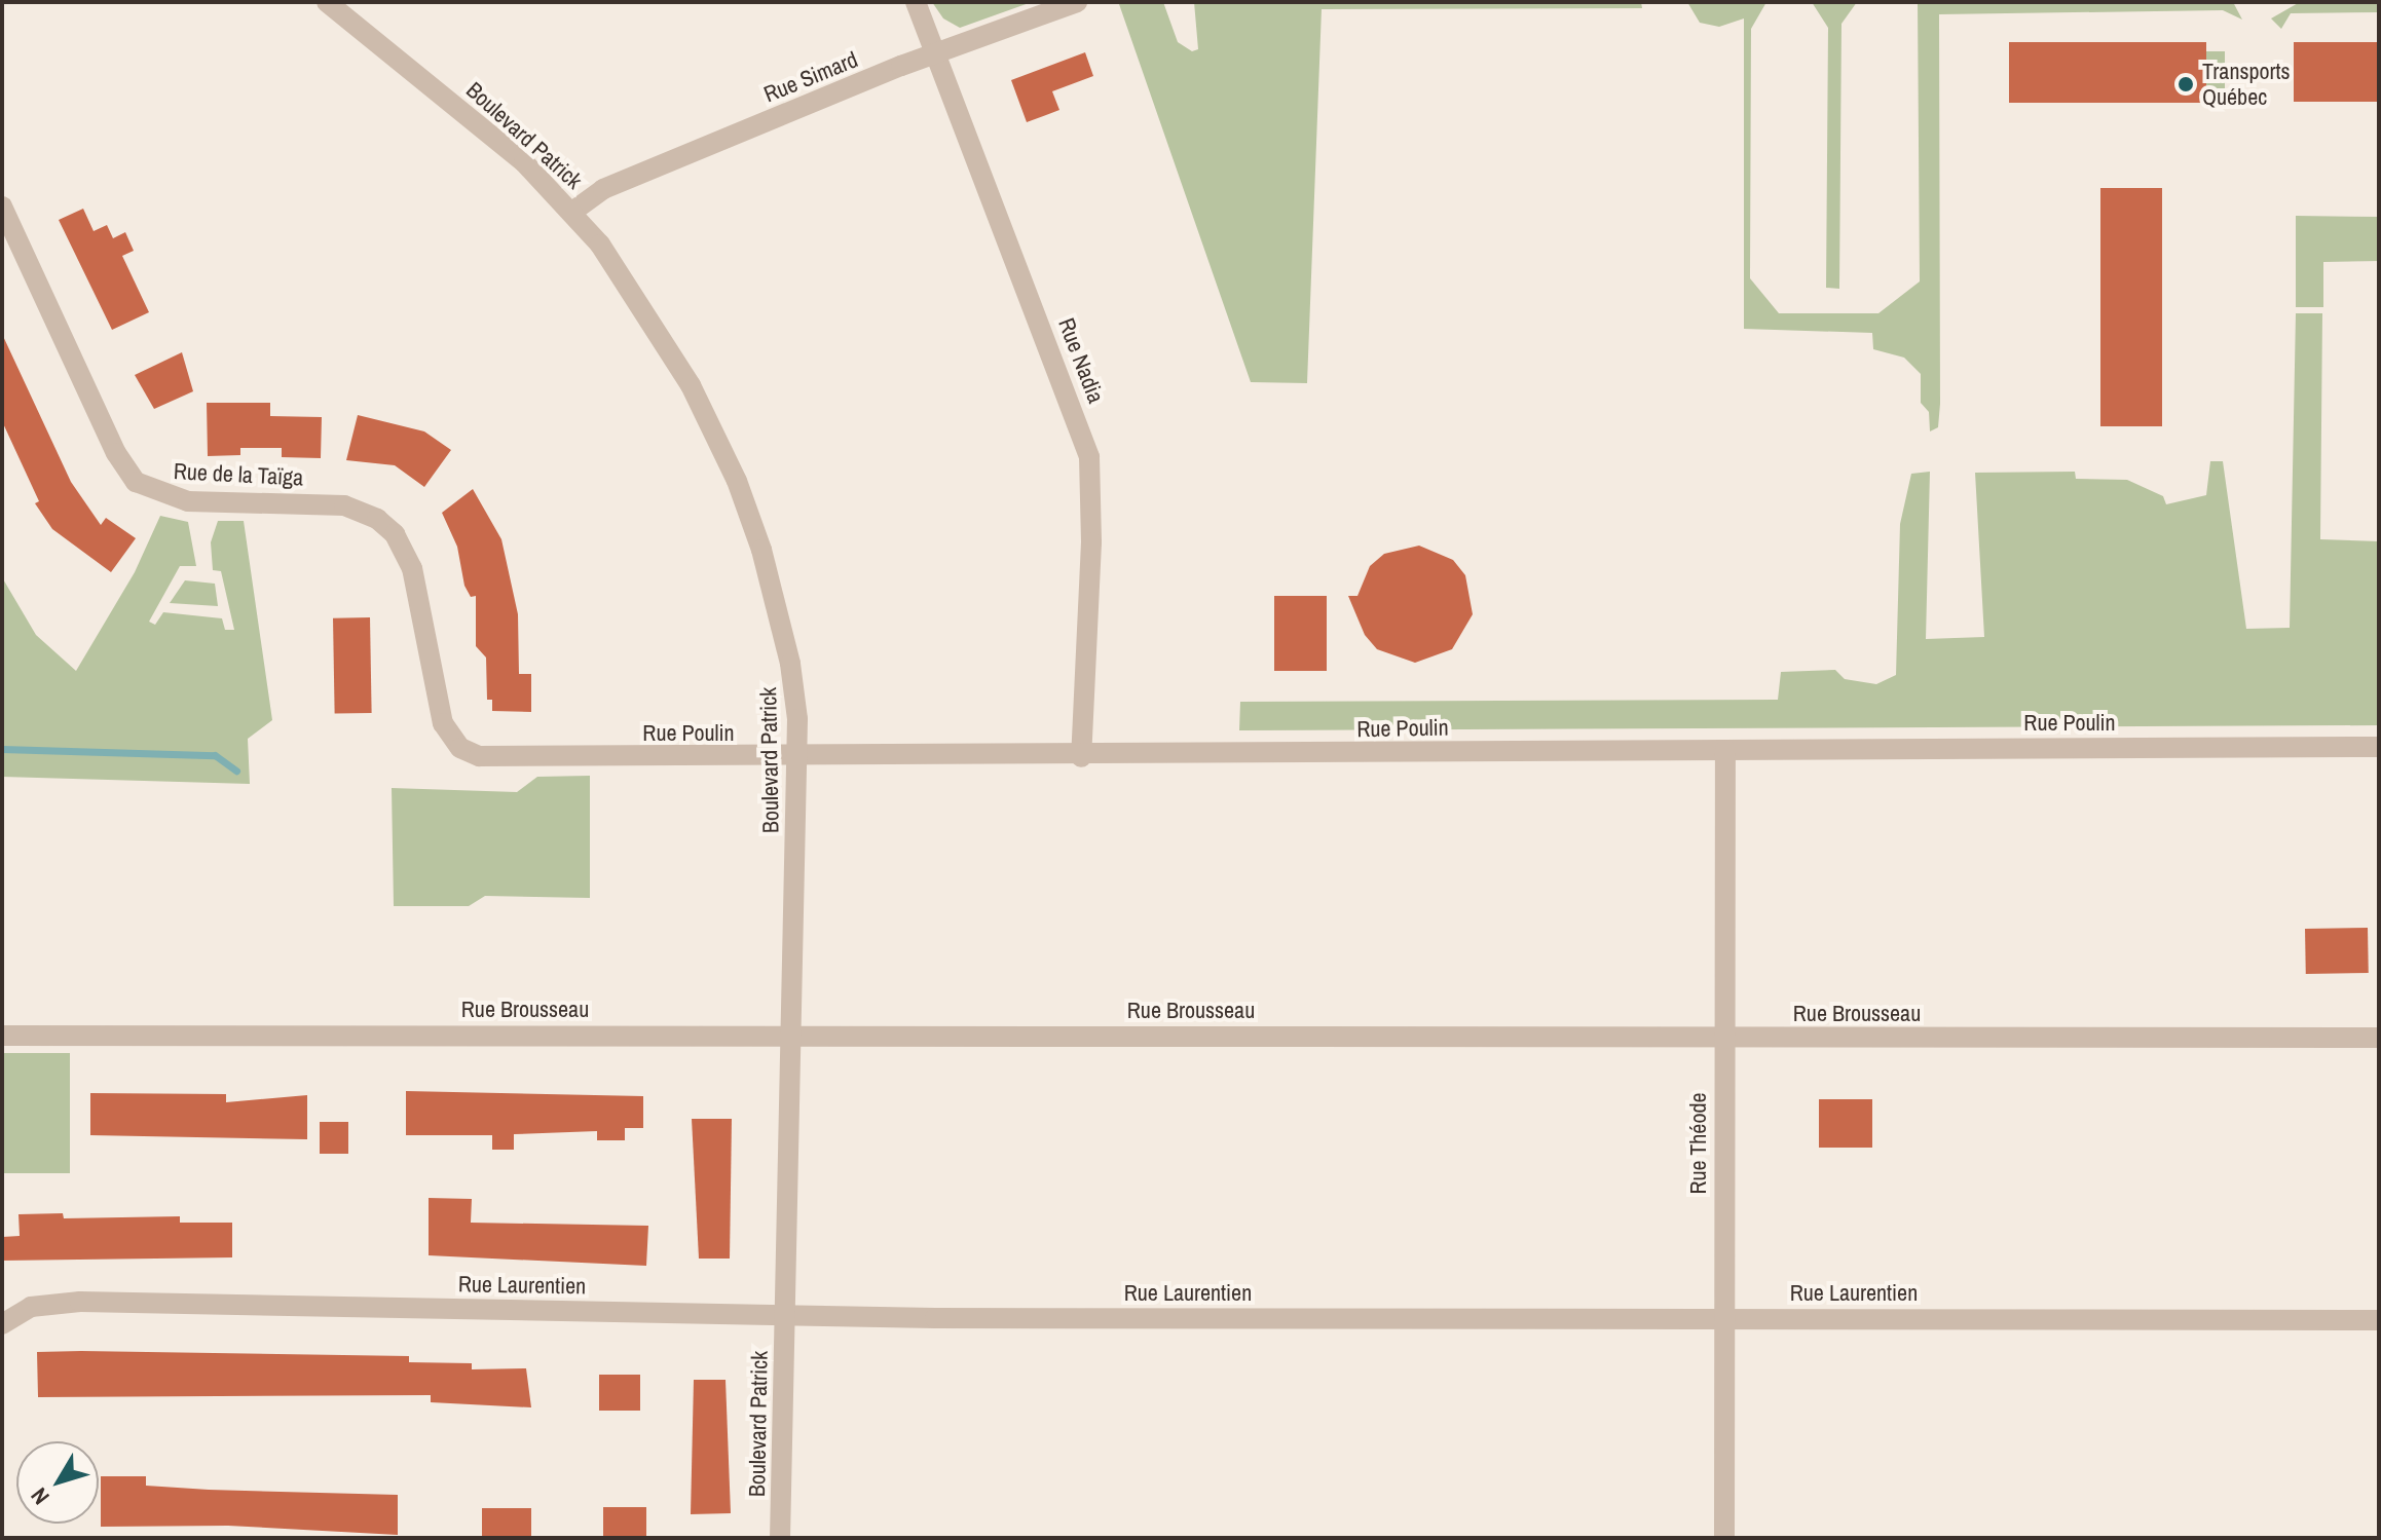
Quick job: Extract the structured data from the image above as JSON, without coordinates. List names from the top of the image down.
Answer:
{
  "streets": {
    "street": [
      "Rue Simard",
      "Boulevard Patrick",
      "Rue Nadia",
      "Rue de la Taïga",
      "Rue Poulin",
      "Rue Brousseau",
      "Rue Théode",
      "Rue Laurentien"
    ]
  },
  "crossings": [
    ["Rue Simard", "Boulevard Patrick"],
    ["Rue Simard", "Rue Nadia"],
    ["Boulevard Patrick", "Rue Poulin"],
    ["Boulevard Patrick", "Rue Brousseau"],
    ["Boulevard Patrick", "Rue Laurentien"],
    ["Rue Nadia", "Rue Poulin"],
    ["Rue de la Taïga", "Rue Poulin"],
    ["Rue Poulin", "Rue Théode"],
    ["Rue Brousseau", "Rue Théode"],
    ["Rue Théode", "Rue Laurentien"]
  ],
  "places": ["Transports Québec"],
  "north": "bottom left"
}
